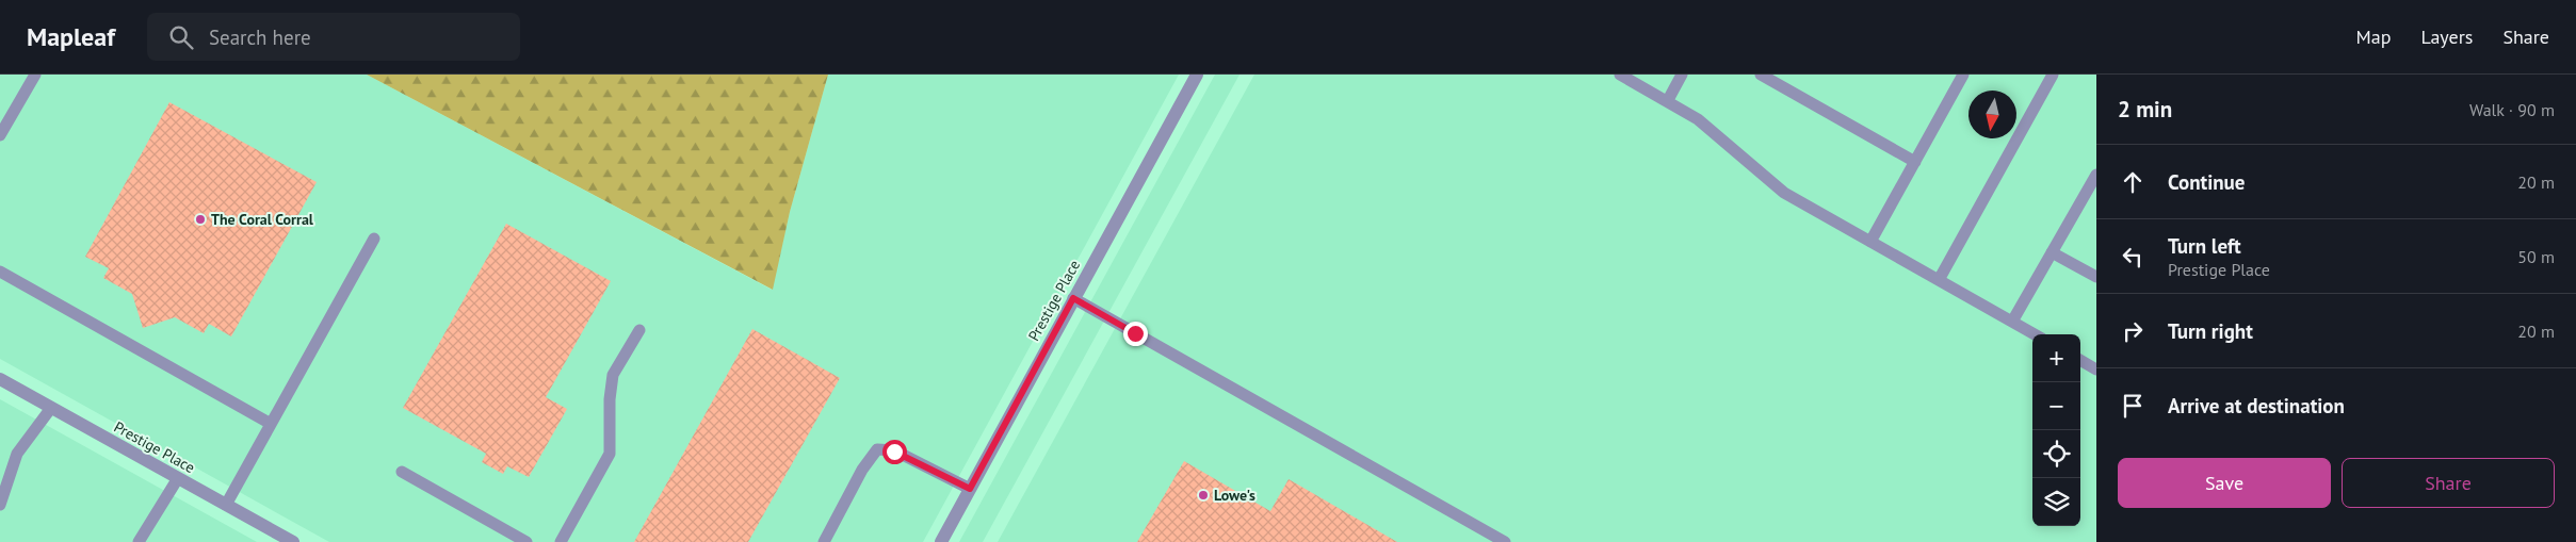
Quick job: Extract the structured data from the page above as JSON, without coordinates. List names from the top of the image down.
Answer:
{
  "streets": {
    "street": ["Prestige Place"]
  },
  "places": ["The Coral Corral", "Lowe's"],
  "north": "bottom",
  "page": {
    "header": "Mapleaf",
    "search": "Search here",
    "nav": ["Map", "Layers", "Share"],
    "heading": ["2 min", "Walk · 90 m"],
    "list": [
      ["Continue", "20 m"],
      ["Turn left", "Prestige Place", "50 m"],
      ["Turn right", "20 m"],
      "Arrive at destination"
    ],
    "map_buttons": ["+", "−"],
    "buttons": ["Save", "Share"]
  }
}
